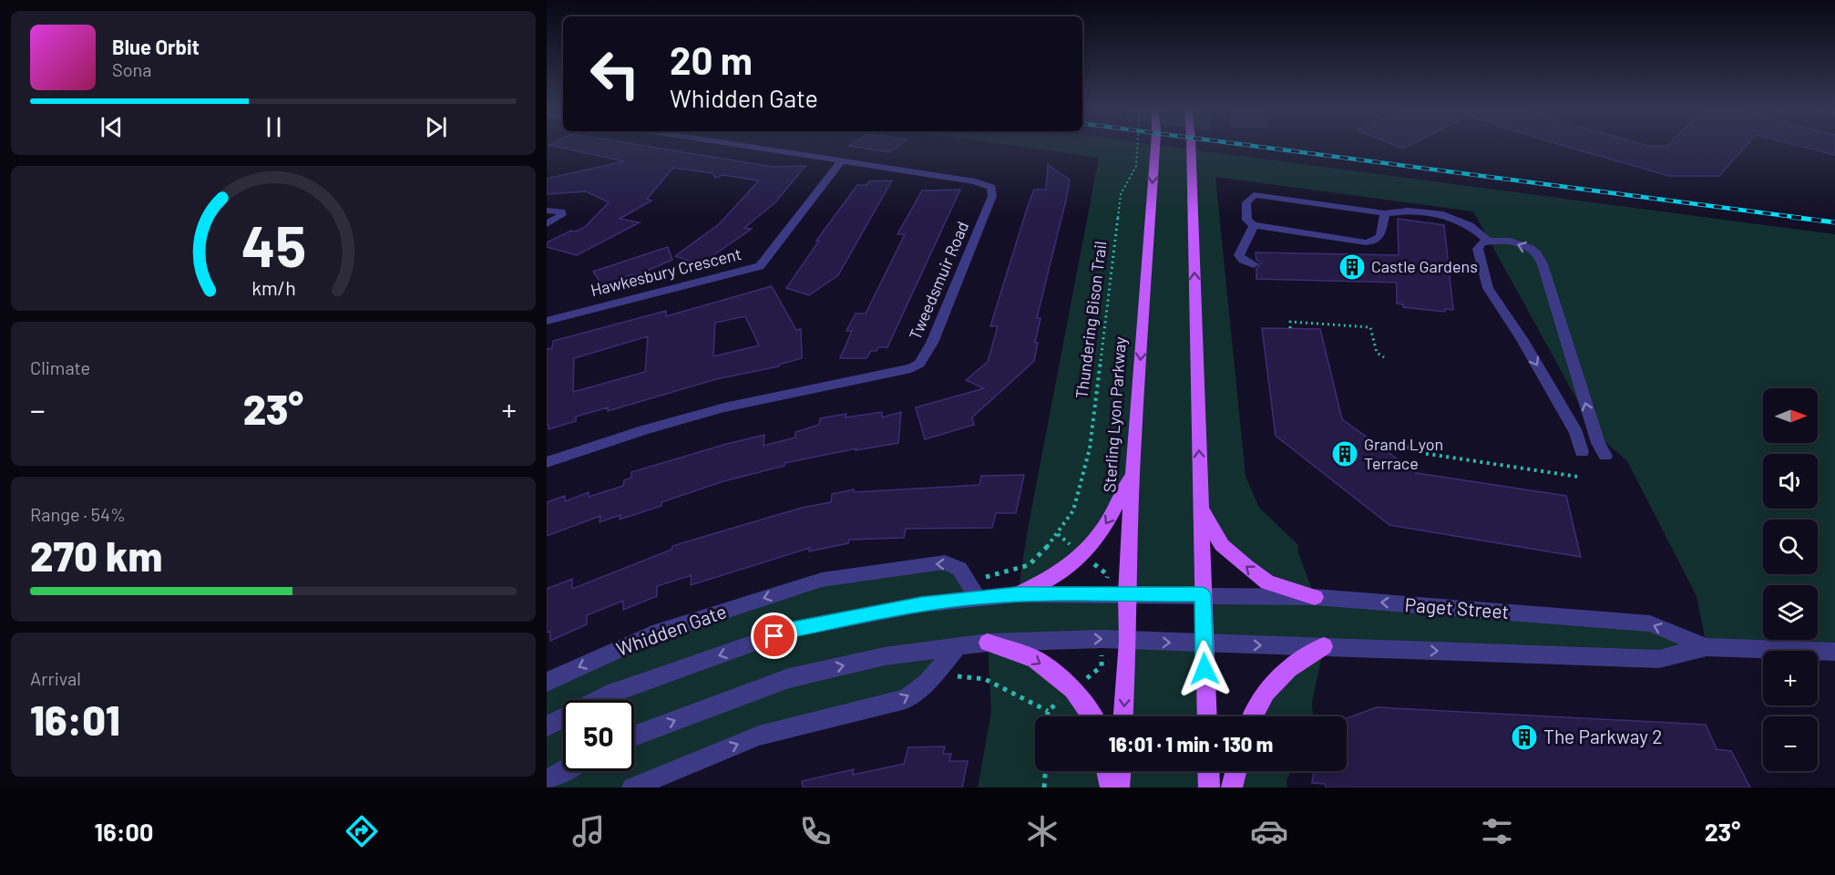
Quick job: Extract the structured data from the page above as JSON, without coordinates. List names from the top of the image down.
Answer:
{
  "streets": {
    "main road": ["Sterling Lyon Parkway"],
    "street": [
      "Hawkesbury Crescent",
      "Tweedsmuir Road",
      "Paget Street",
      "Whidden Gate"
    ],
    "path": ["Thundering Bison Trail"]
  },
  "crossings": [
    ["Hawkesbury Crescent", "Tweedsmuir Road"],
    ["Thundering Bison Trail", "Whidden Gate"]
  ],
  "places": {
    "building": ["Castle Gardens", "Grand Lyon Terrace", "The Parkway 2"]
  },
  "north": "right",
  "page": {
    "turn": ["20 m", "Whidden Gate"],
    "song": ["Blue Orbit", "Sona"],
    "tile": [
      "Climate",
      ["Range · 54%", "270 km"],
      ["Arrival", "16:01"]
    ],
    "heat": ["−", "23°", "+"],
    "map_buttons": ["+", "−"],
    "limit": "50",
    "trip": "16:01 · 1 min · 130 m",
    "tabs": ["16:00", "23°"],
    "gauge": ["45", "km/h"]
  }
}
